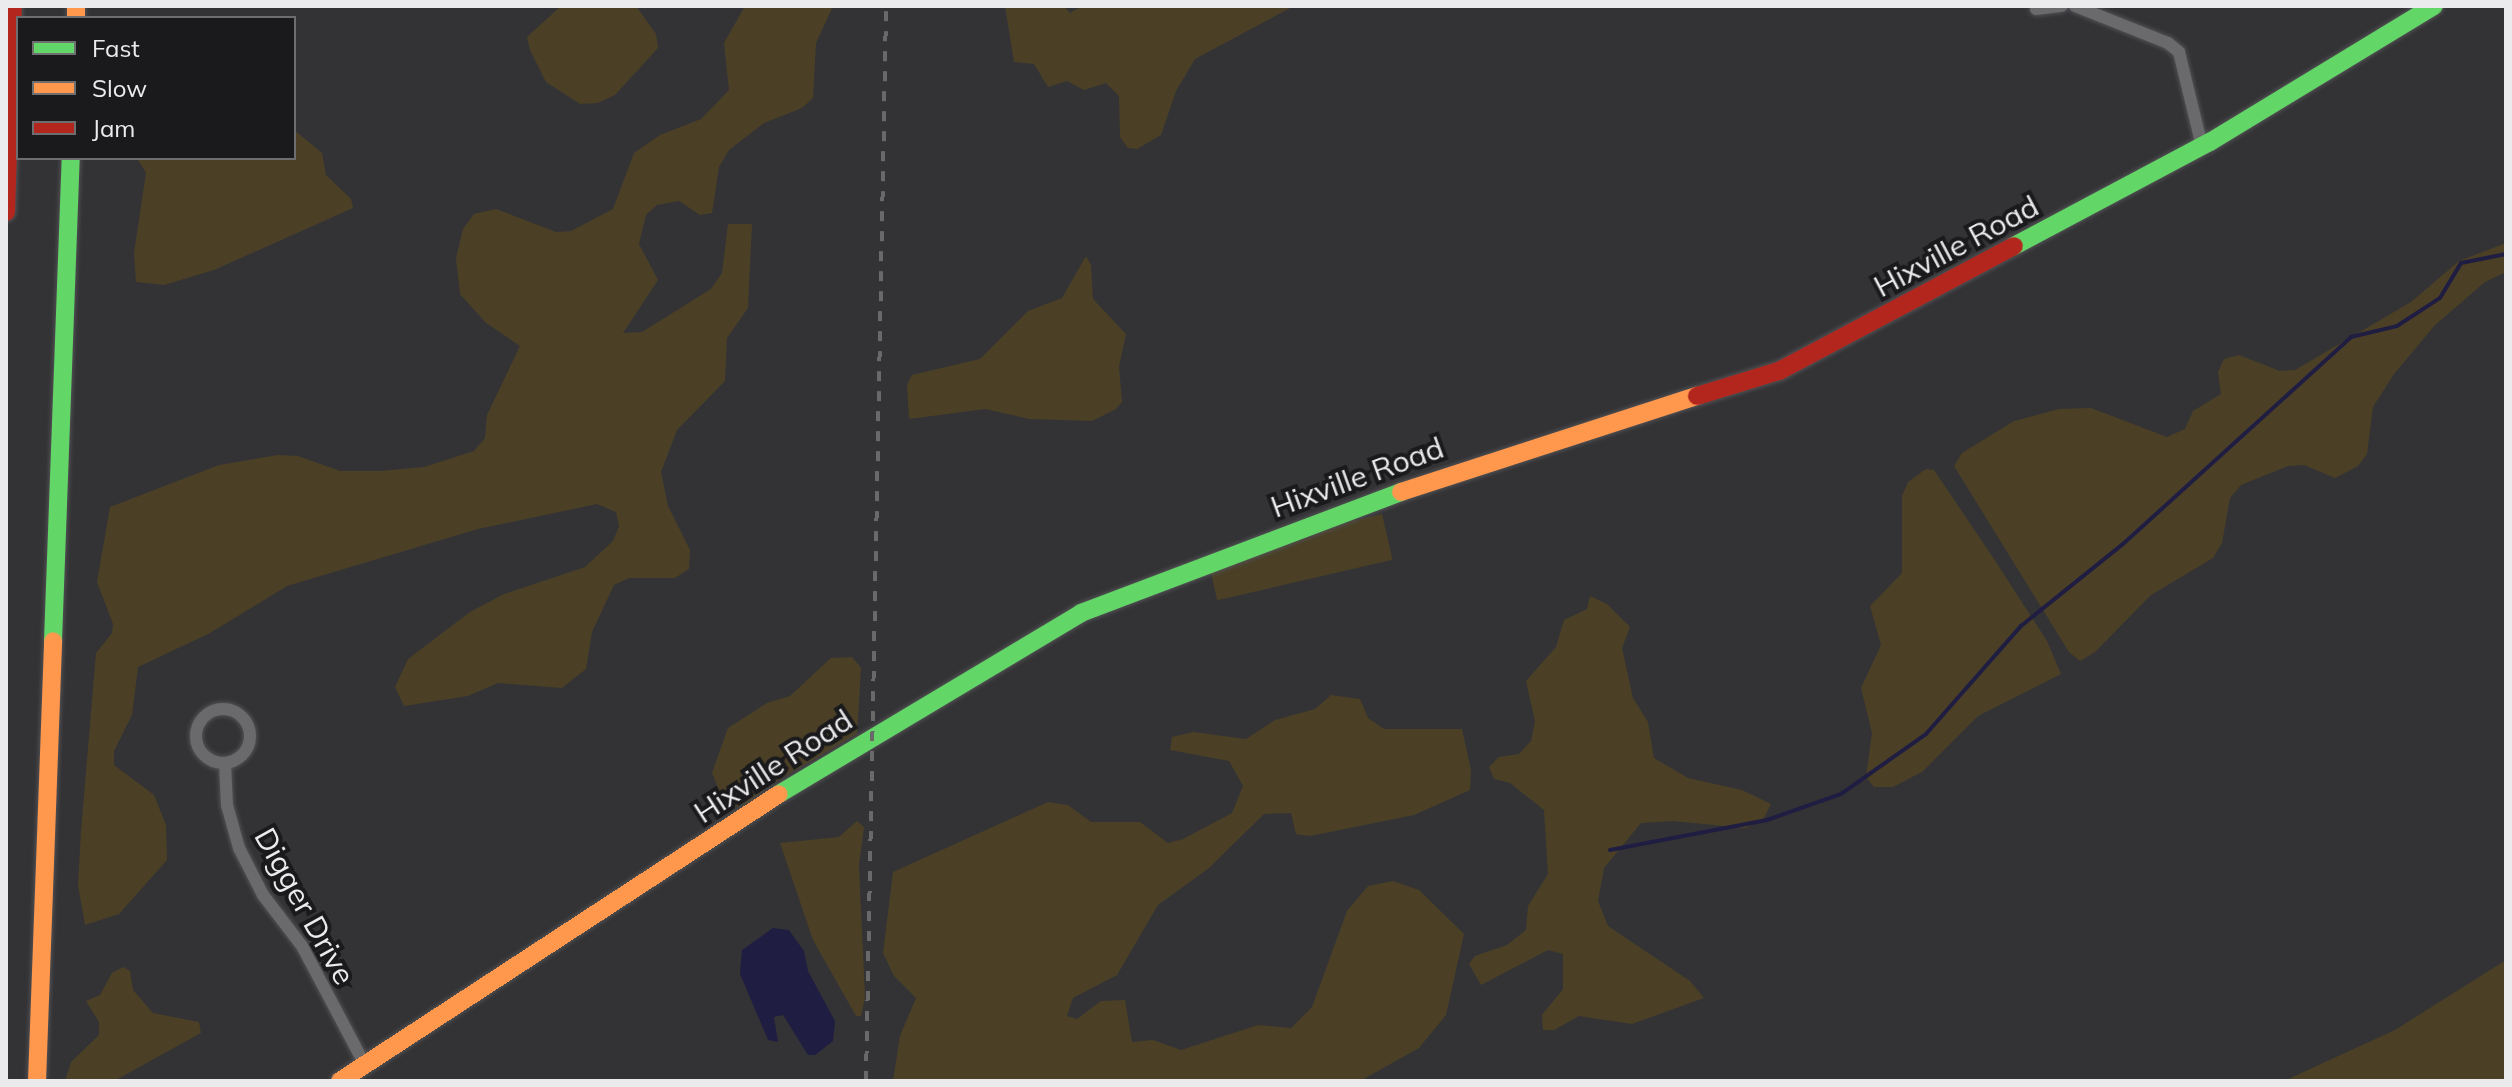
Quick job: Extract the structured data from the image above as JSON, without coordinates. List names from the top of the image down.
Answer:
{
  "streets": {
    "main road": ["Hixville Road"],
    "street": ["Digger Drive"]
  },
  "crossings": [
    ["Hixville Road", "Digger Drive"]
  ],
  "legend": ["Fast", "Slow", "Jam"]
}
